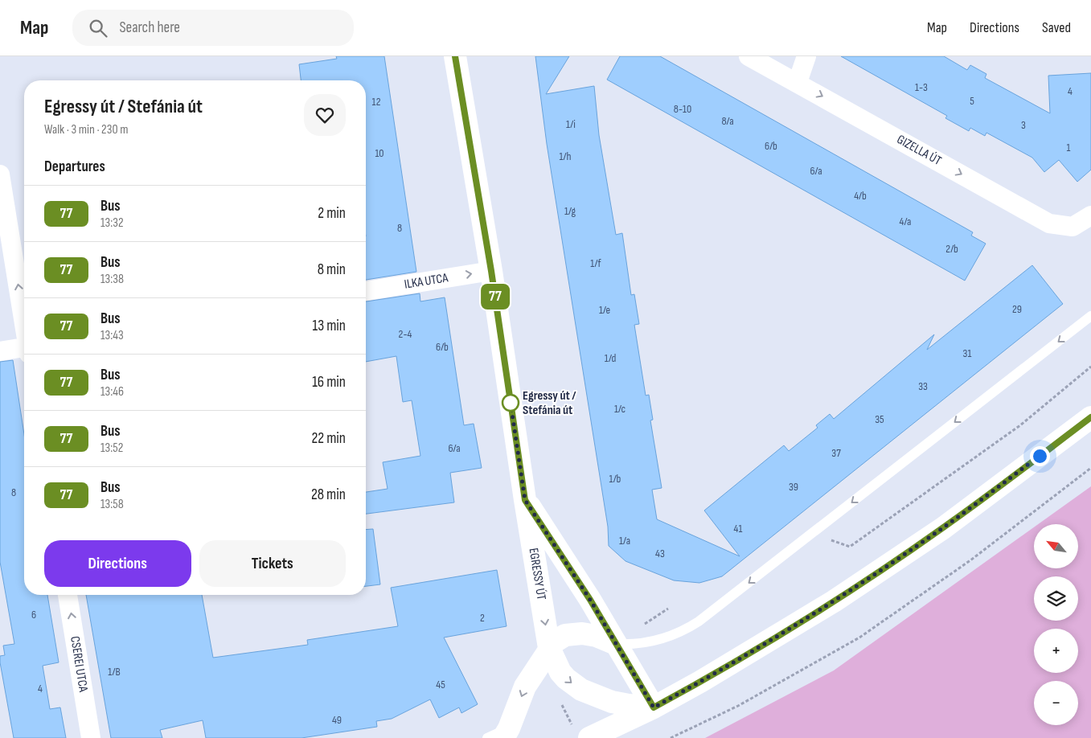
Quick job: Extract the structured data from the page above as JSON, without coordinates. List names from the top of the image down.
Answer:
{
  "streets": {
    "street": [
      "GIZELLA ÚT",
      "ILKA UTCA",
      "EGRESSY ÚT",
      "CSEREI UTCA"
    ]
  },
  "crossings": [
    ["ILKA UTCA", "EGRESSY ÚT"]
  ],
  "one_way": ["GIZELLA ÚT", "ILKA UTCA", "CSEREI UTCA"],
  "places": ["Egressy út / Stefánia út"],
  "lines": ["bus line 77"],
  "house_numbers": [
    "1-3",
    "4",
    "5",
    "12",
    "8-10",
    "8/a",
    "1/i",
    "3",
    "6/b",
    "1",
    "10",
    "1/h",
    "6/a",
    "4/b",
    "1/g",
    "4/a",
    "8",
    "2/b",
    "1/f",
    "29",
    "1/e",
    "2-4",
    "6/b",
    "31",
    "1/d",
    "33",
    "1/c",
    "35",
    "6/a",
    "37",
    "1/b",
    "39",
    "8",
    "41",
    "1/a",
    "43",
    "6",
    "2",
    "1/B",
    "45",
    "4",
    "49"
  ],
  "north": "top left",
  "page": {
    "header": "Map",
    "search": "Search here",
    "nav": ["Map", "Directions", "Saved"],
    "on_map": "77",
    "heading": [
      ["Egressy út / Stefánia út", "Walk · 3 min · 230 m"],
      "Departures"
    ],
    "list": [
      {
        "mark": "77",
        "name": "Bus",
        "note": "13:32",
        "value": "2 min"
      },
      {
        "mark": "77",
        "name": "Bus",
        "note": "13:38",
        "value": "8 min"
      },
      {
        "mark": "77",
        "name": "Bus",
        "note": "13:43",
        "value": "13 min"
      },
      {
        "mark": "77",
        "name": "Bus",
        "note": "13:46",
        "value": "16 min"
      },
      {
        "mark": "77",
        "name": "Bus",
        "note": "13:52",
        "value": "22 min"
      },
      {
        "mark": "77",
        "name": "Bus",
        "note": "13:58",
        "value": "28 min"
      }
    ],
    "map_buttons": ["+", "−"],
    "buttons": ["Directions", "Tickets"]
  }
}
